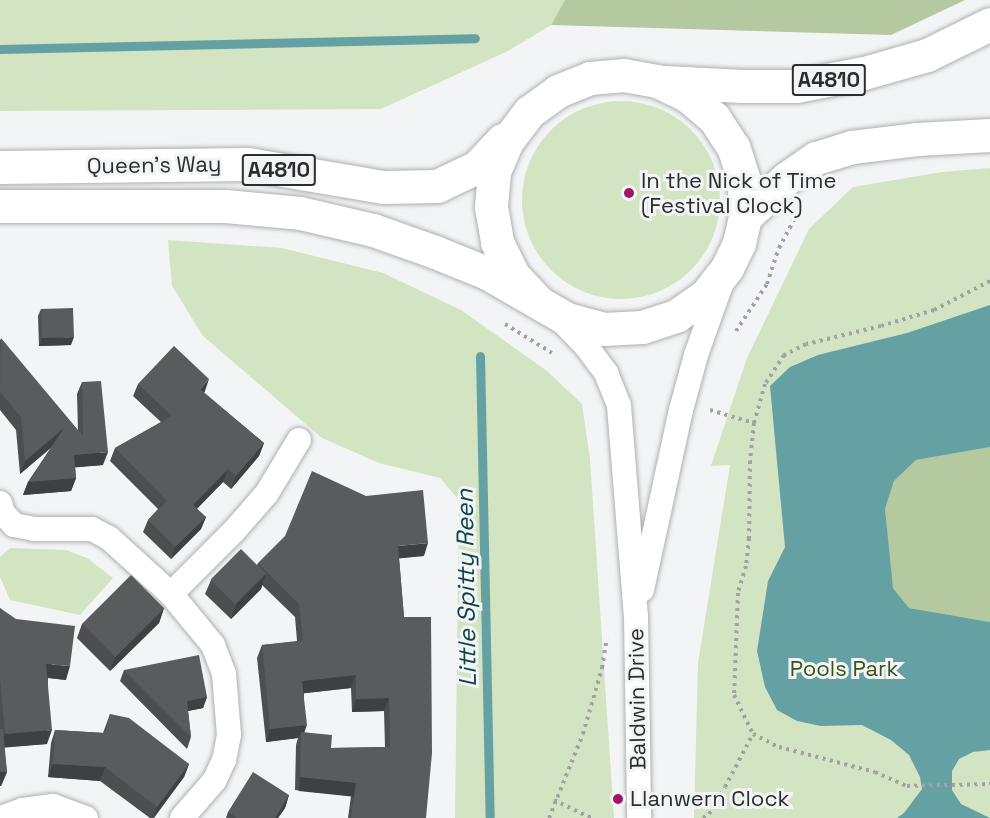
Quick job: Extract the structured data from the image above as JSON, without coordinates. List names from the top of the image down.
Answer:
{
  "streets": {
    "main road": ["A4810", "Queen's Way"],
    "street": ["Baldwin Drive"]
  },
  "water": ["Little Spitty Reen"],
  "parks": ["Pools Park"],
  "places": ["In the Nick of Time (Festival Clock)", "Llanwern Clock"]
}
